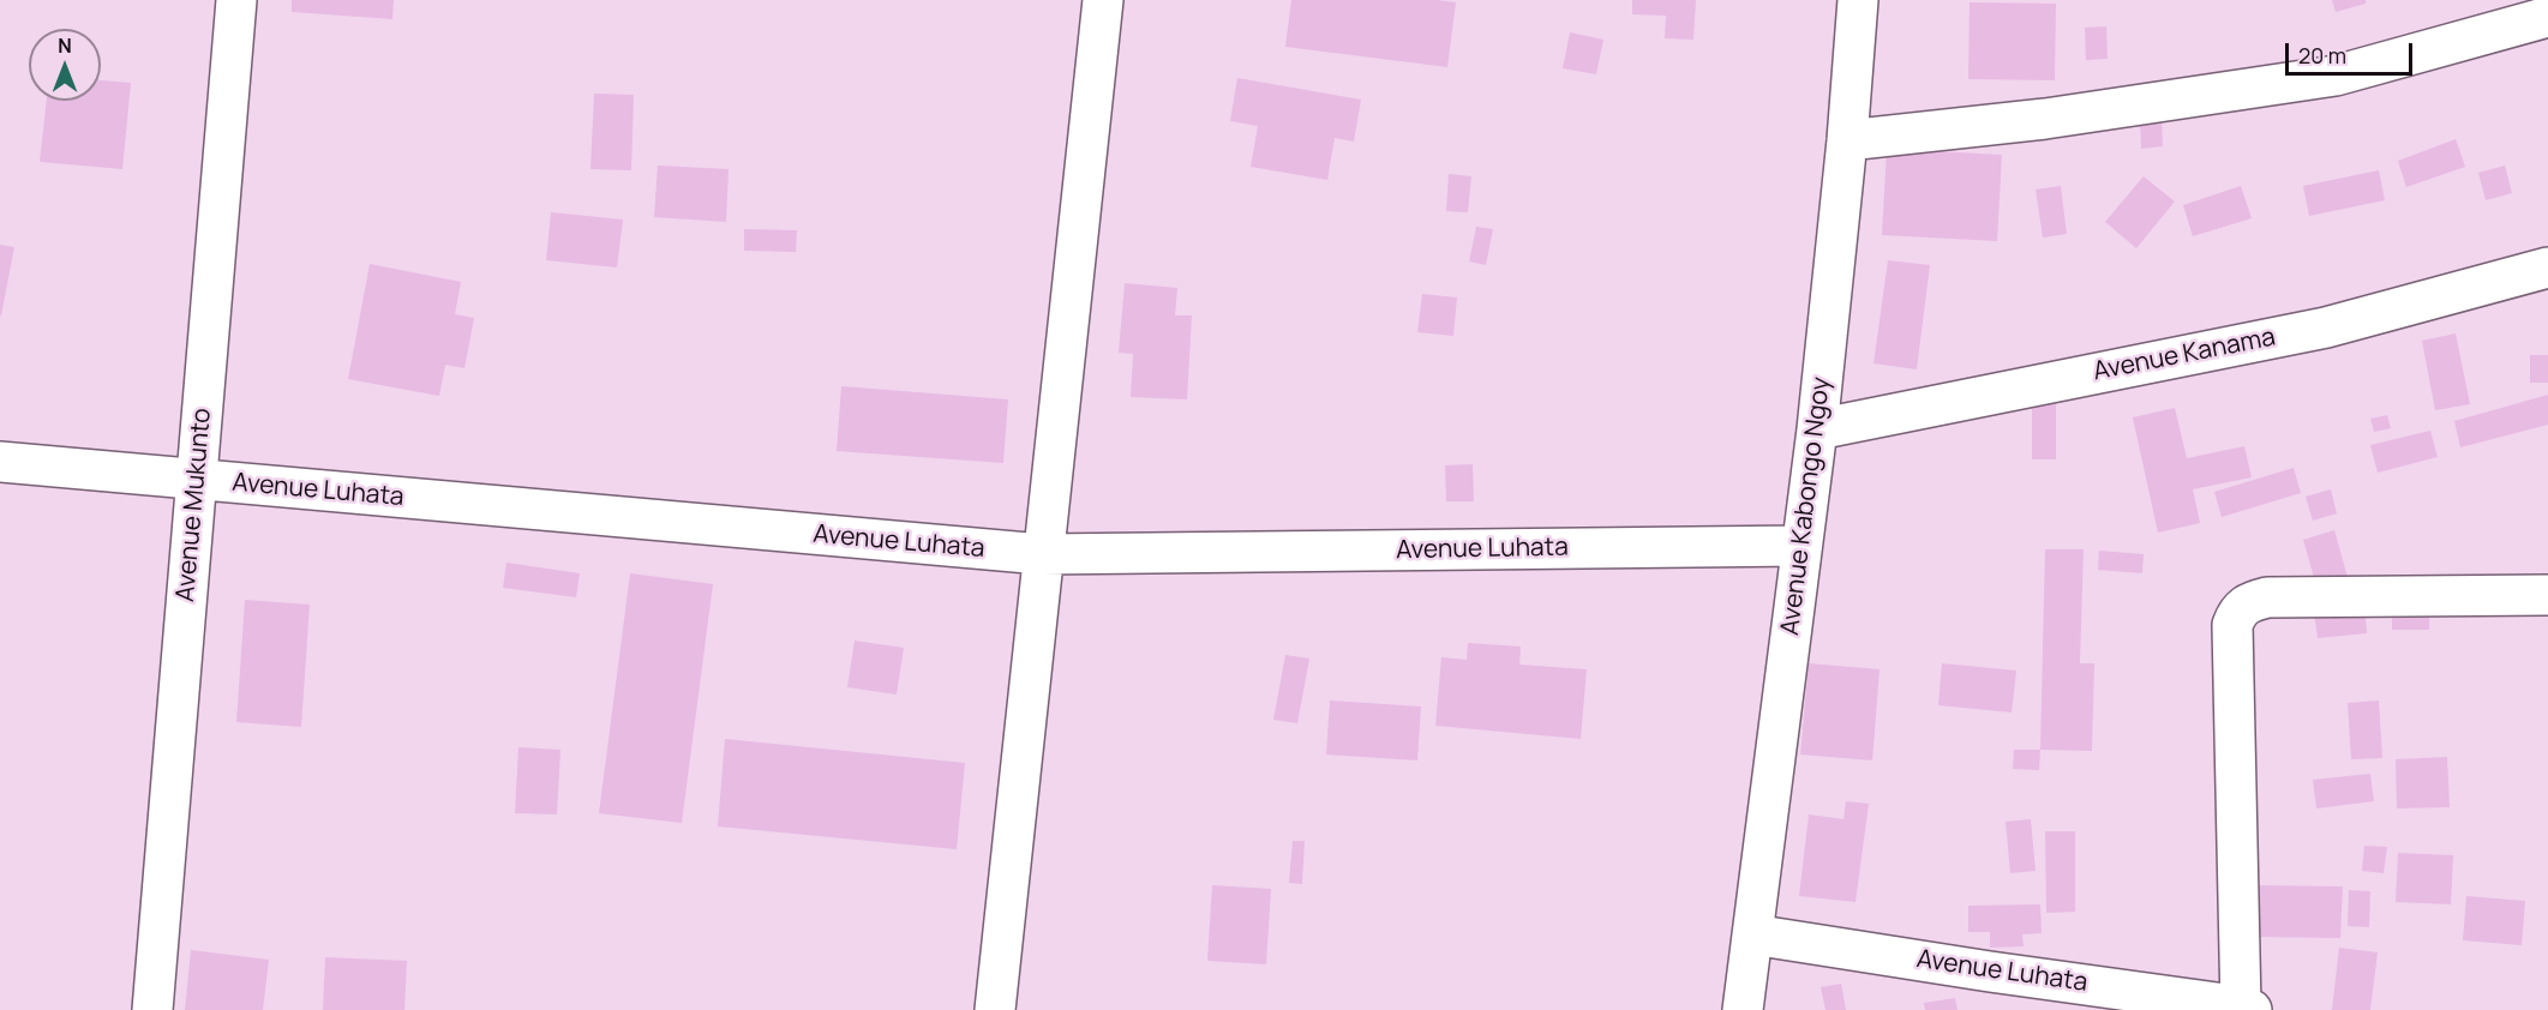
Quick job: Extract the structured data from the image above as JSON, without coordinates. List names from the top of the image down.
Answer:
{
  "streets": {
    "street": [
      "Avenue Kanama",
      "Avenue Luhata",
      "Avenue Mukunto",
      "Avenue Kabongo Ngoy"
    ]
  },
  "crossings": [
    ["Avenue Kanama", "Avenue Kabongo Ngoy"],
    ["Avenue Luhata", "Avenue Mukunto"],
    ["Avenue Luhata", "Avenue Kabongo Ngoy"]
  ],
  "scale_bar": "20 m",
  "north": "top"
}
